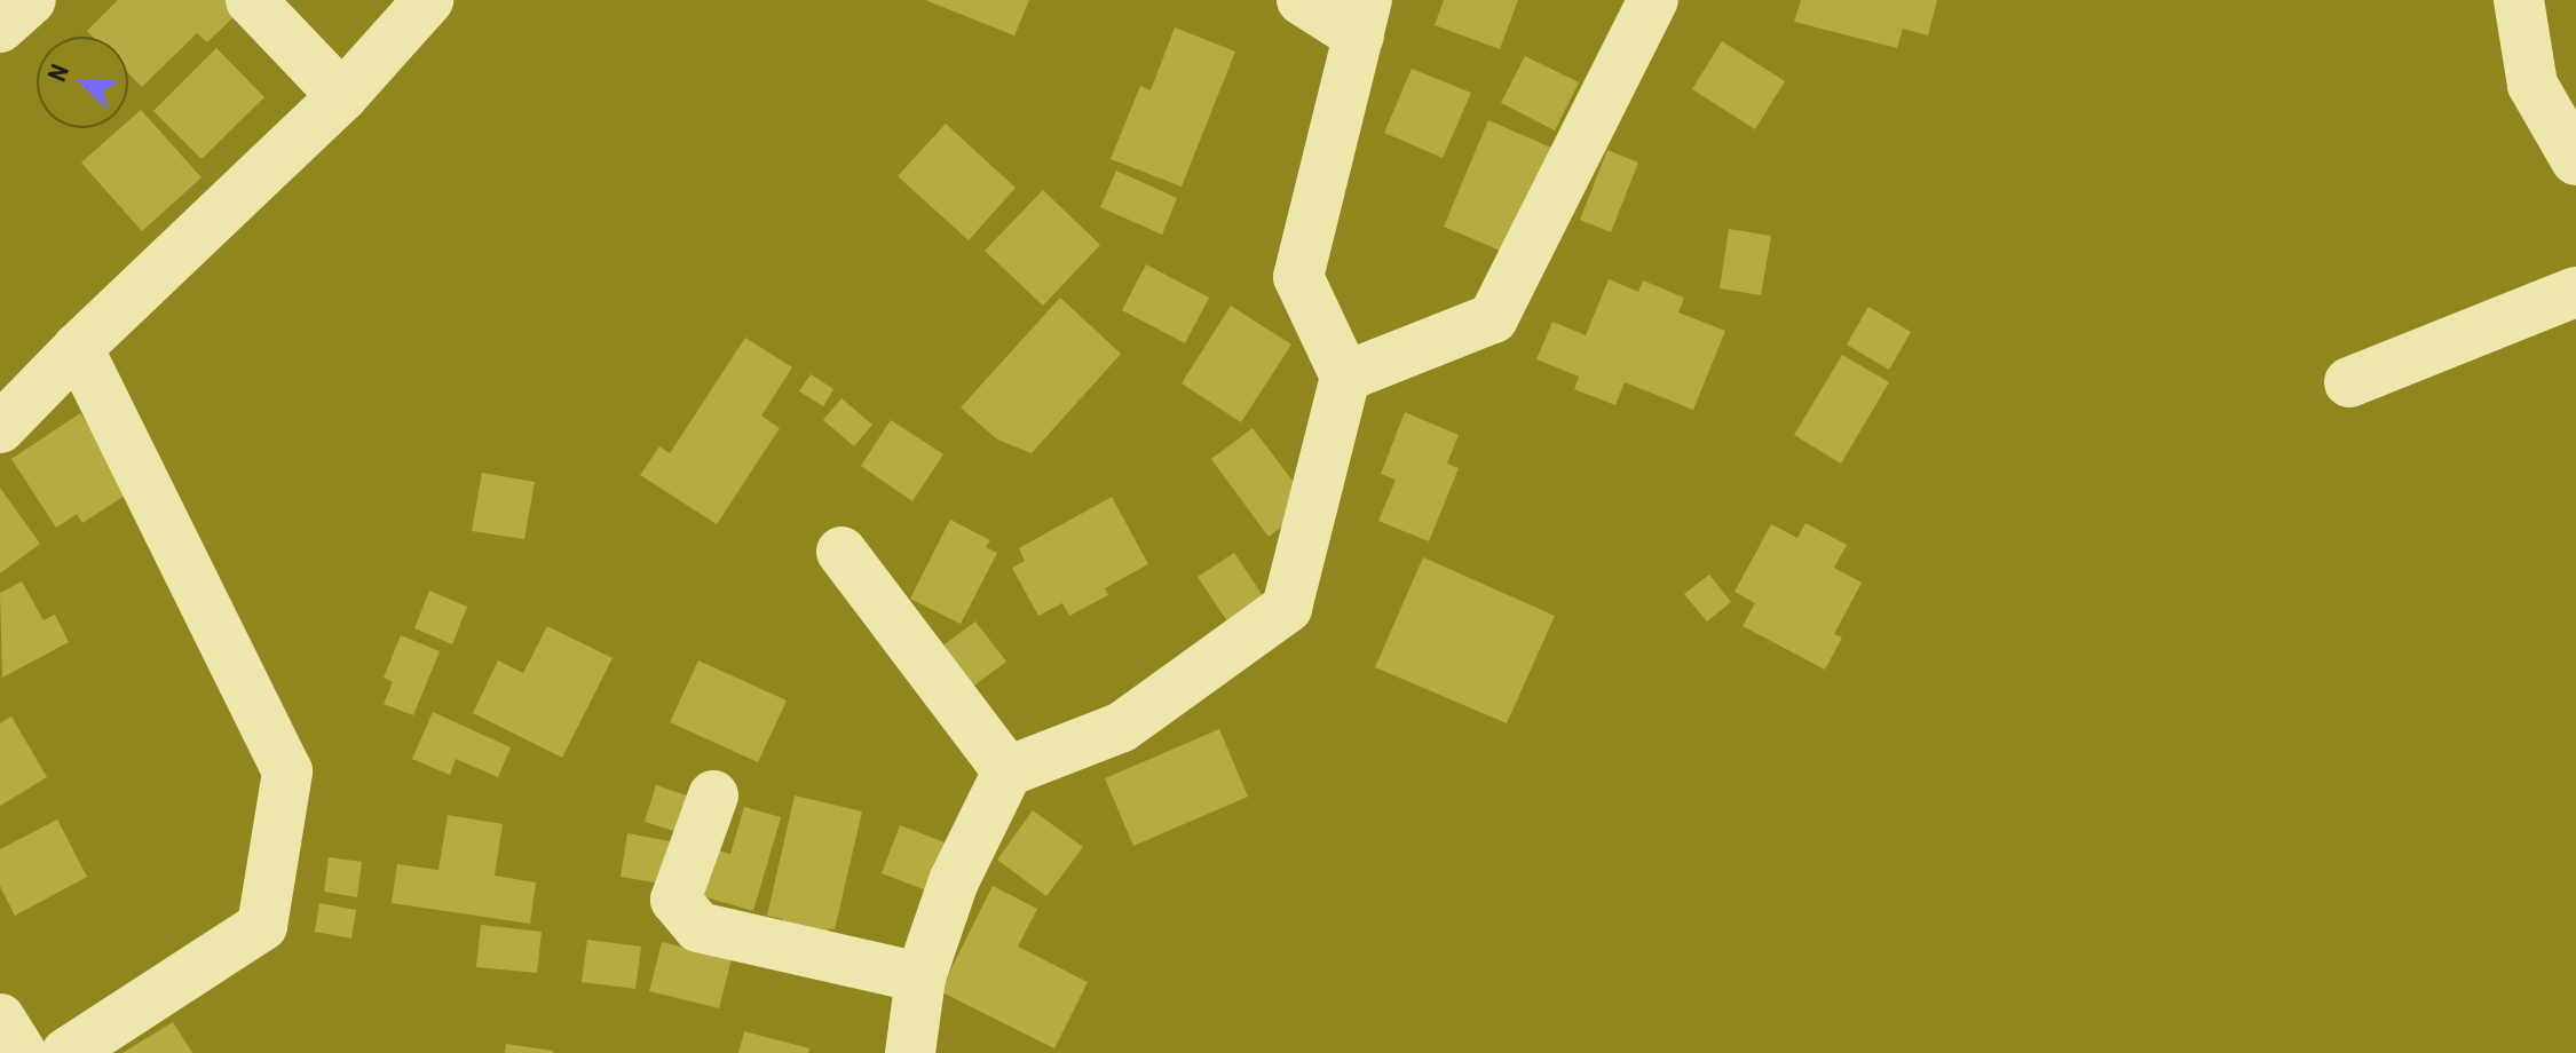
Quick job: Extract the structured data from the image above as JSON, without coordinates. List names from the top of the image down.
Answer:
{
  "north": "left"
}
